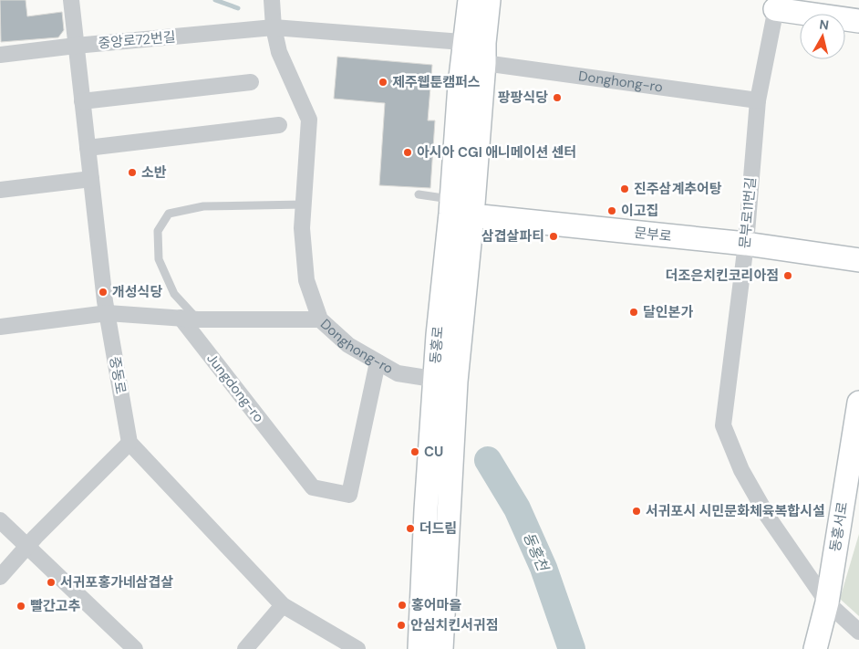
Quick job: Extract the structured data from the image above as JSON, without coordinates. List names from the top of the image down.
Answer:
{
  "streets": {
    "main road": ["문부로", "동홍로", "동홍서로"],
    "street": [
      "중앙로72번길",
      "Donghong-ro",
      "문부로11번길",
      "중동로",
      "Jungdong-ro"
    ]
  },
  "crossings": [
    ["중앙로72번길", "Donghong-ro"],
    ["중앙로72번길", "동홍로"],
    ["중앙로72번길", "중동로"],
    ["Donghong-ro", "문부로11번길"],
    ["Donghong-ro", "동홍로"],
    ["Donghong-ro", "Jungdong-ro"],
    ["문부로11번길", "문부로"],
    ["문부로11번길", "동홍서로"],
    ["문부로", "동홍로"]
  ],
  "water": ["동홍천"],
  "places": [
    "제주웹툰캠퍼스",
    "팡팡식당",
    "아시아 CGI 애니메이션 센터",
    "소반",
    "진주삼계추어탕",
    "이고집",
    "삼겹살파티",
    "더조은치킨코리아점",
    "개성식당",
    "달인본가",
    "CU",
    "서귀포시 시민문화체육복합시설",
    "더드림",
    "서귀포홍가네삼겹살",
    "홍어마을",
    "빨간고추",
    "안심치킨서귀점"
  ],
  "north": "top"
}
